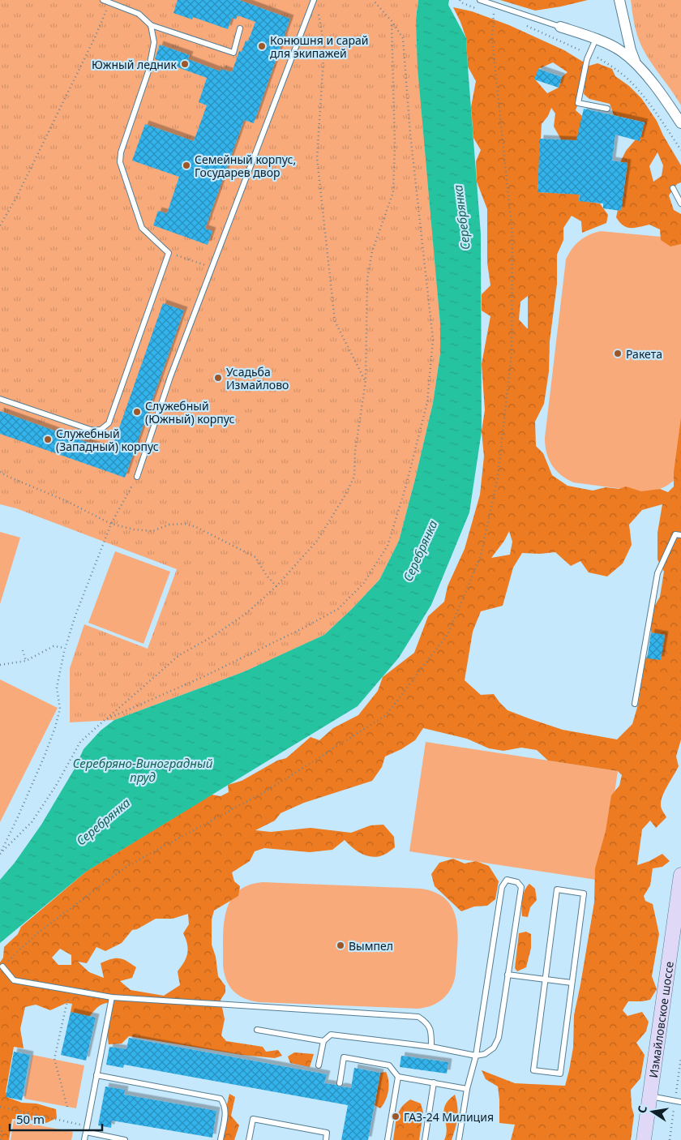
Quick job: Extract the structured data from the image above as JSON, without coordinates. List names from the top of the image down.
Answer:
{
  "streets": {
    "main road": ["Измайловское шоссе"]
  },
  "water": ["Серебрянка", "Серебряно-Виноградный пруд"],
  "places": [
    "Конюшня и сарай для экипажей",
    "Южный ледник",
    "Семейный корпус, Государев двор",
    "Ракета",
    "Усадьба Измайлово",
    "Служебный (Южный) корпус",
    "Служебный (Западный) корпус",
    "Вымпел",
    "ГАЗ-24 Милиция"
  ],
  "scale_bar": "50 m",
  "north": "left"
}
